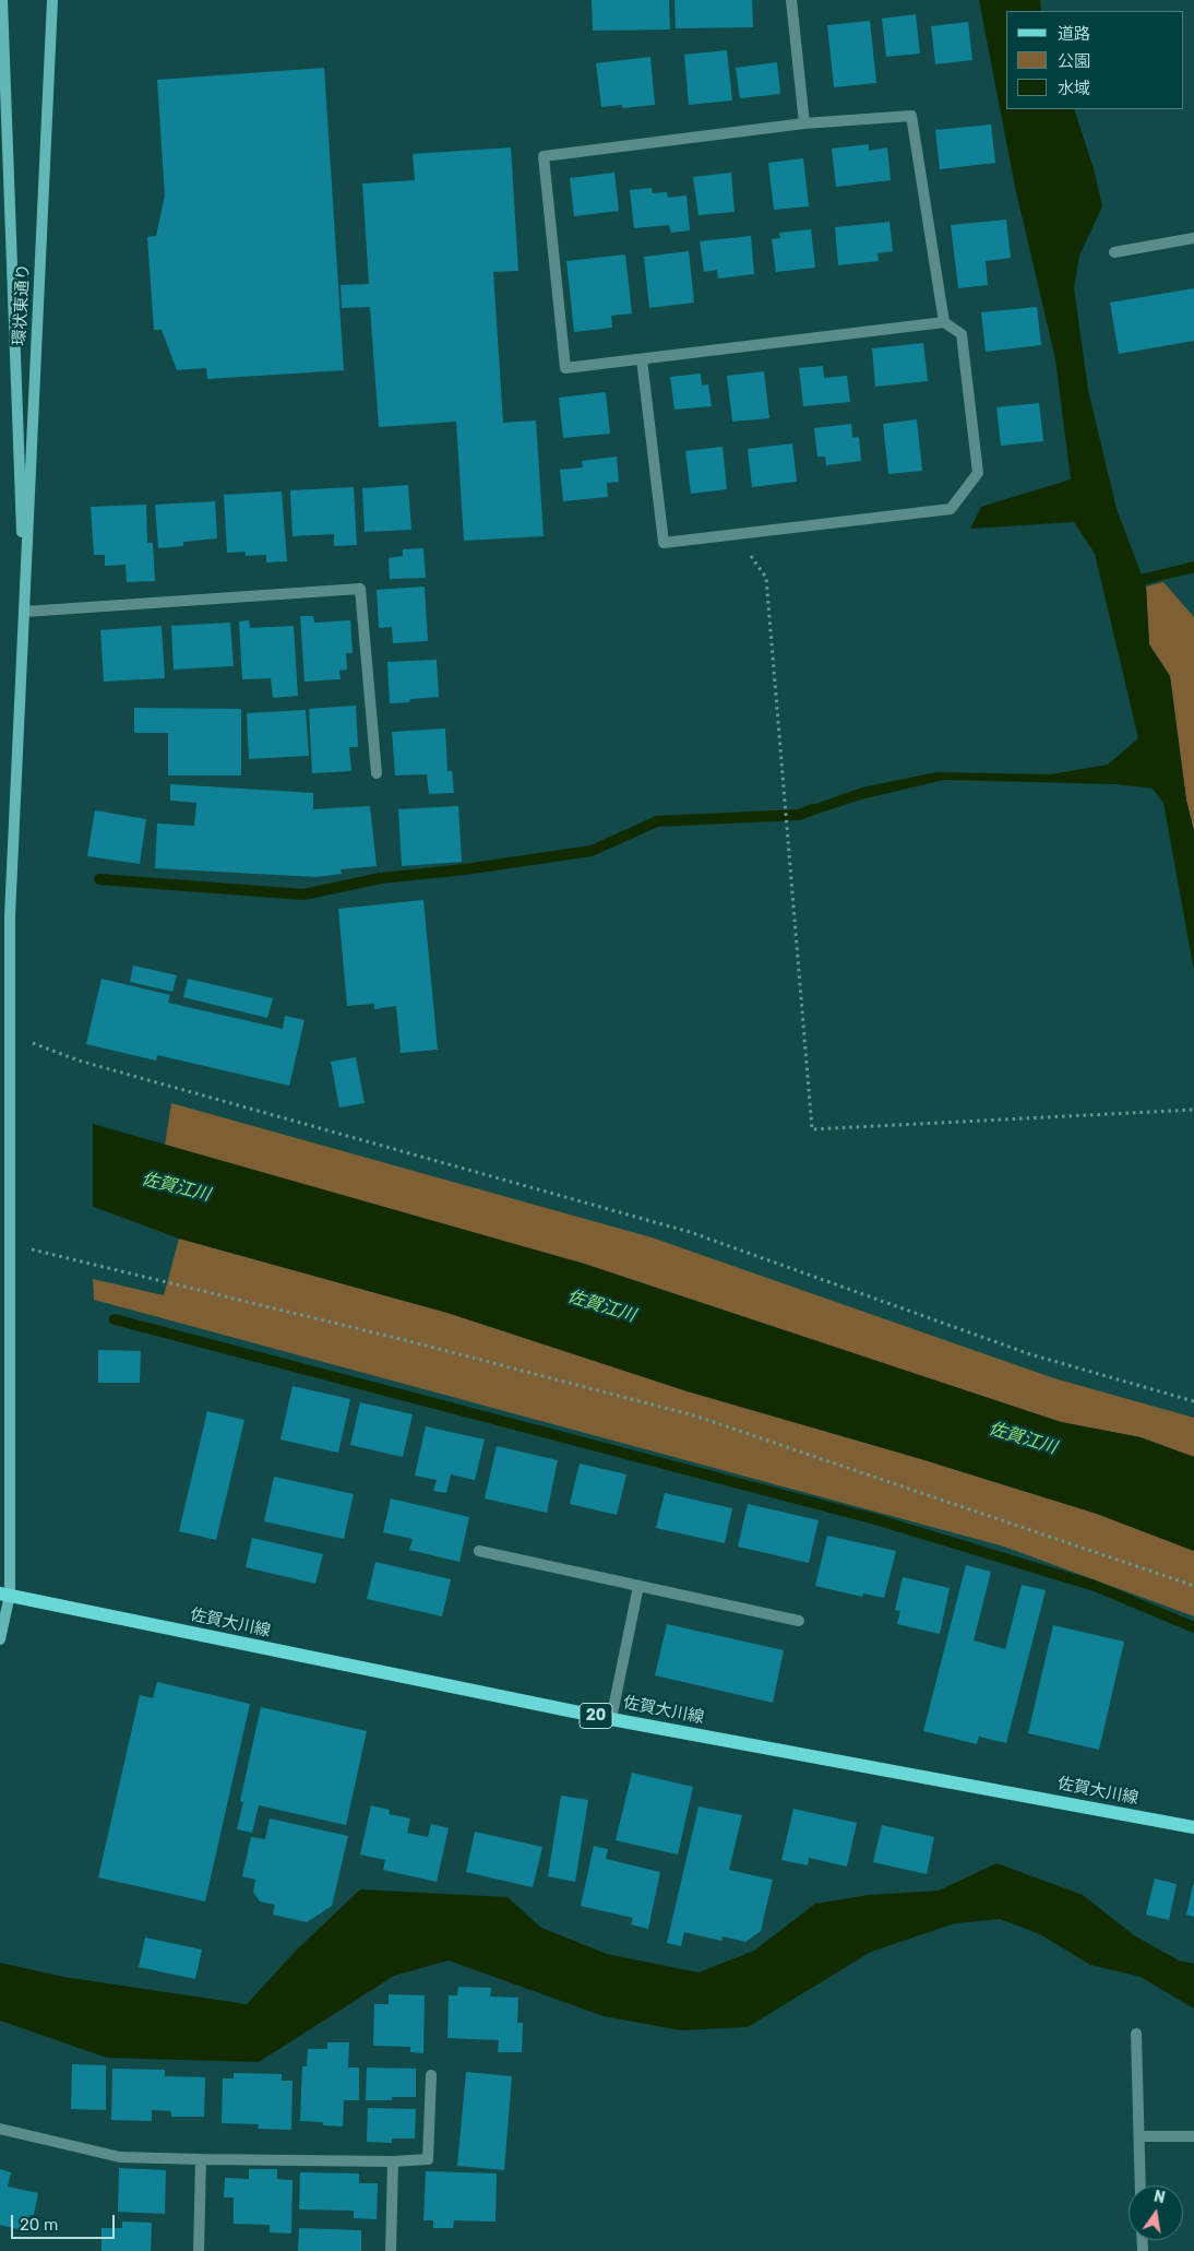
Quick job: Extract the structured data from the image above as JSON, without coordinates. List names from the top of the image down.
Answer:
{
  "streets": {
    "main road": ["環状東通り", "佐賀大川線", "20"]
  },
  "crossings": [
    ["環状東通り", "佐賀大川線"]
  ],
  "water": ["佐賀江川"],
  "legend": ["道路", "公園", "水域"],
  "scale_bar": "20 m",
  "north": "top"
}
